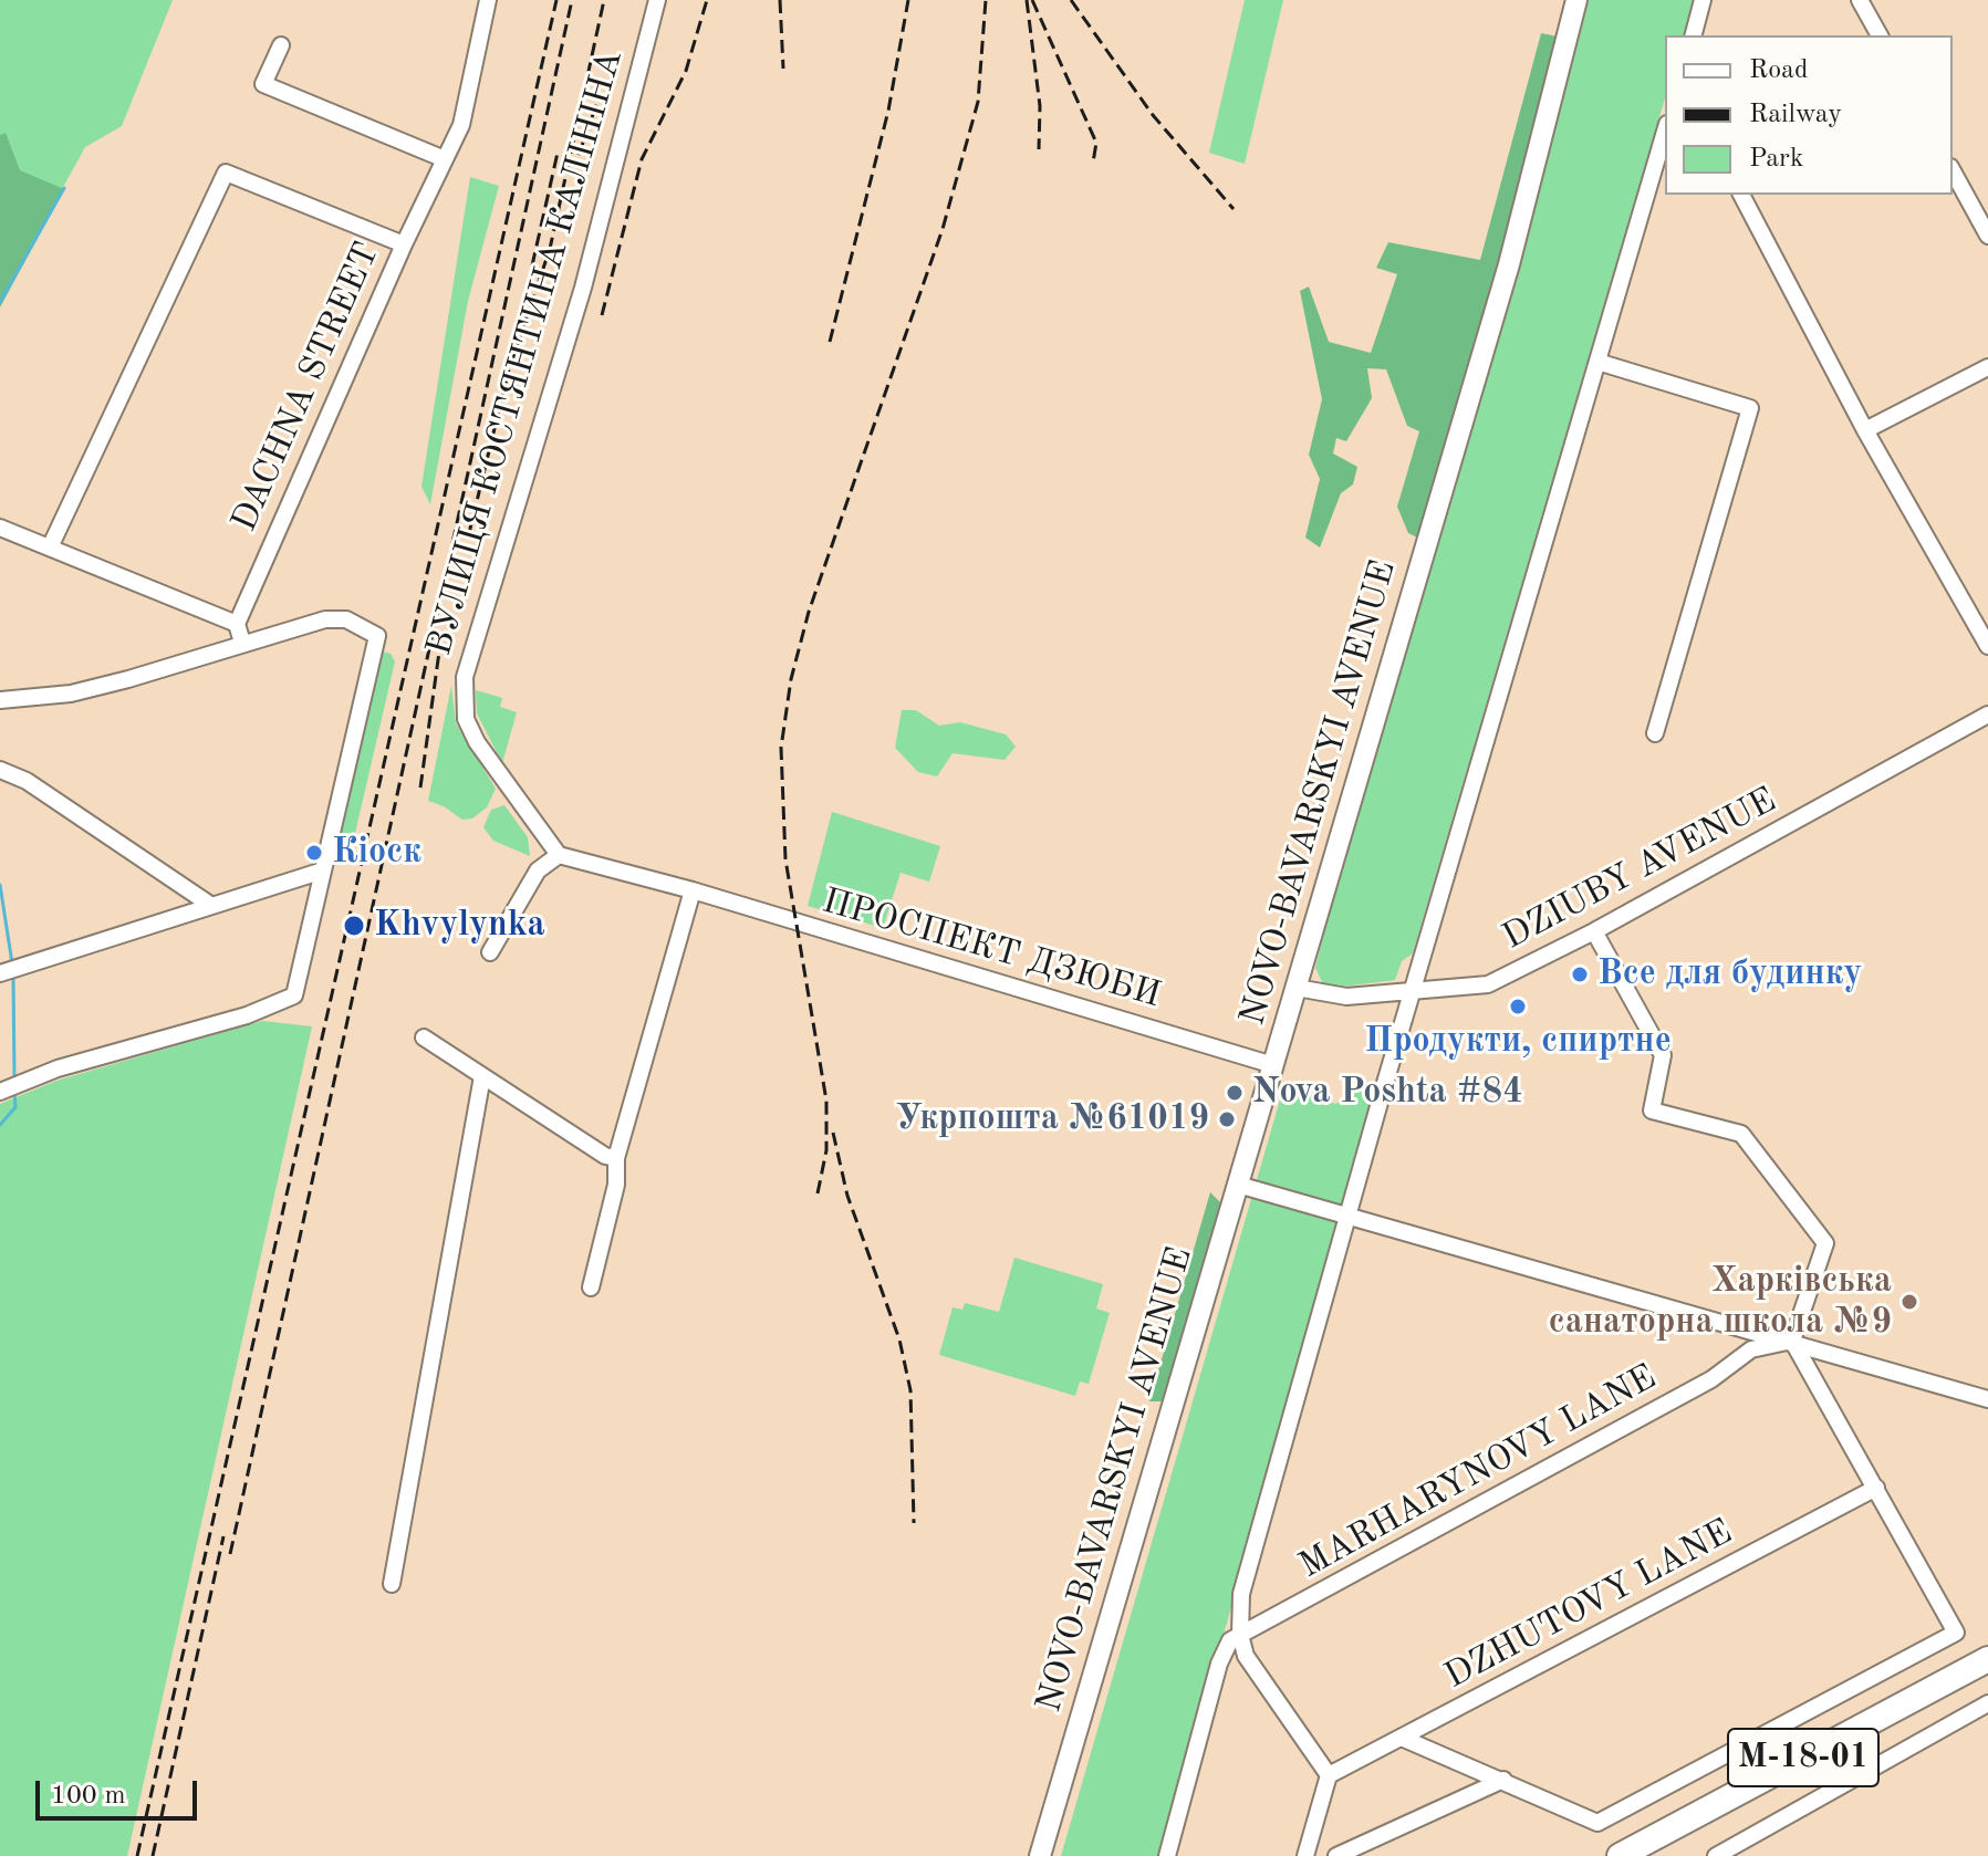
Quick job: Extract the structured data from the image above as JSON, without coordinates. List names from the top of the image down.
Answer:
{
  "streets": {
    "highway": ["М-18-01"],
    "main road": ["NOVO-BAVARSKYI AVENUE"],
    "street": [
      "ВУЛИЦЯ КОСТЯНТИНА КАЛІНІНА",
      "DACHNA STREET",
      "DZIUBY AVENUE",
      "ПРОСПЕКТ ДЗЮБИ",
      "MARHARYNOVY LANE",
      "DZHUTOVY LANE"
    ]
  },
  "crossings": [
    ["ВУЛИЦЯ КОСТЯНТИНА КАЛІНІНА", "ПРОСПЕКТ ДЗЮБИ"],
    ["NOVO-BAVARSKYI AVENUE", "DZIUBY AVENUE"],
    ["NOVO-BAVARSKYI AVENUE", "ПРОСПЕКТ ДЗЮБИ"]
  ],
  "places": [
    "Кіоск",
    "Khvylynka",
    "Все для будинку",
    "Продукти, спиртне",
    "Nova Poshta #84",
    "Укрпошта №61019",
    "Харківська санаторна школа №9"
  ],
  "legend": ["Road", "Railway", "Park"],
  "scale_bar": "100 m"
}
